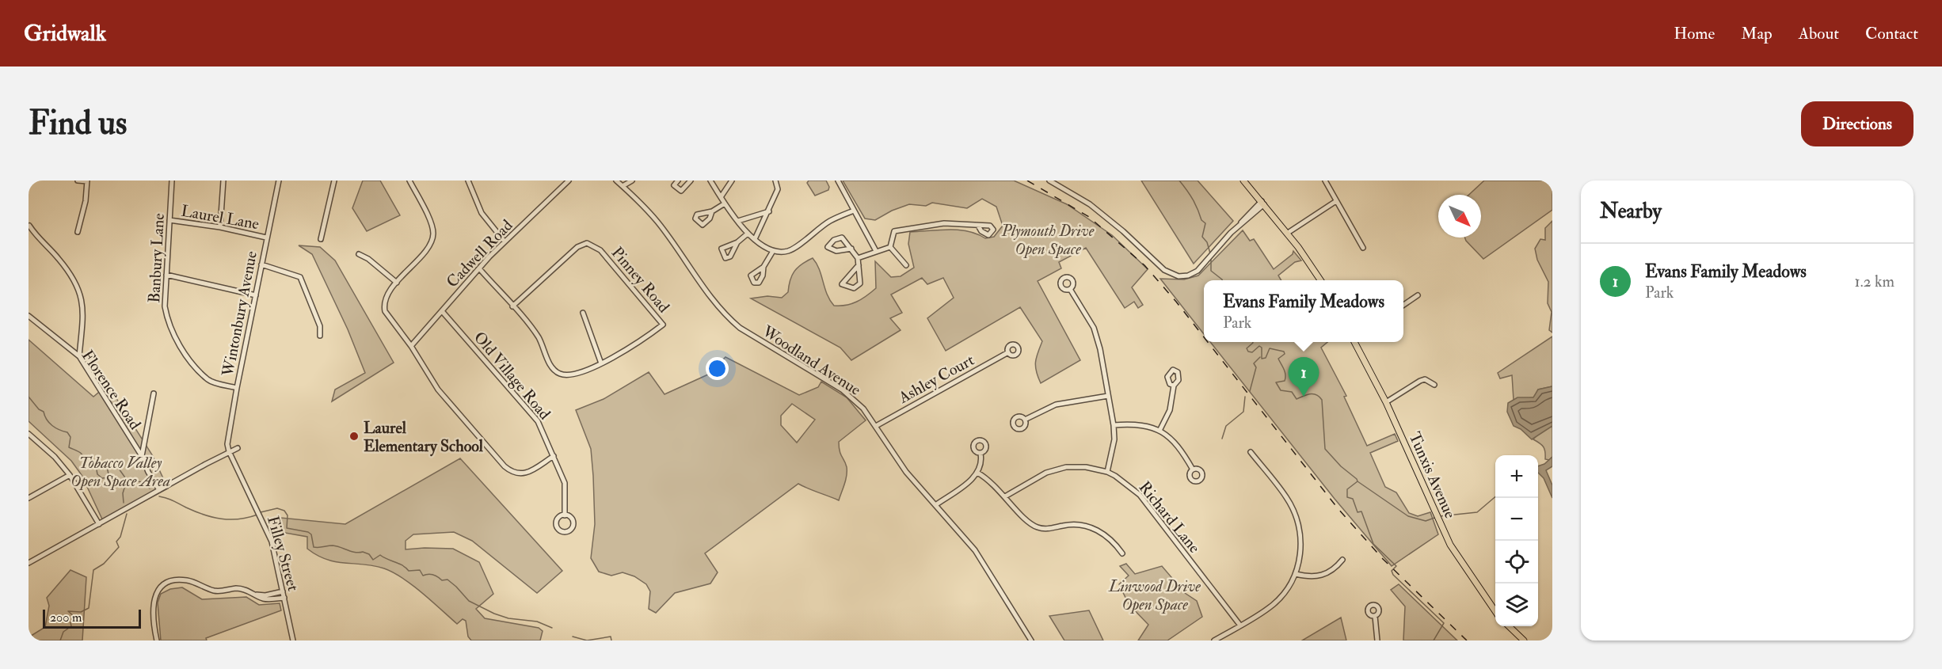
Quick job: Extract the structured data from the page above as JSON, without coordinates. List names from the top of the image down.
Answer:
{
  "streets": {
    "main road": ["Tunxis Avenue"],
    "street": [
      "Laurel Lane",
      "Cadwell Road",
      "Banbury Lane",
      "Pinney Road",
      "Wintonbury Avenue",
      "Woodland Avenue",
      "Old Village Road",
      "Ashley Court",
      "Florence Road",
      "Richard Lane",
      "Filley Street"
    ]
  },
  "crossings": [
    ["Laurel Lane", "Banbury Lane"],
    ["Laurel Lane", "Wintonbury Avenue"],
    ["Cadwell Road", "Old Village Road"],
    ["Banbury Lane", "Wintonbury Avenue"],
    ["Wintonbury Avenue", "Filley Street"],
    ["Woodland Avenue", "Ashley Court"]
  ],
  "parks": ["Plymouth Drive Open Space", "Tobacco Valley Open Space Area", "Linwood Drive Open Space"],
  "places": ["Laurel Elementary School"],
  "scale_bar": "200 m",
  "north": "bottom right",
  "page": {
    "header": "Gridwalk",
    "nav": [
      "Home",
      "Map",
      "About",
      "Contact"
    ],
    "buttons": "Directions",
    "title": "Find us",
    "heading": "Nearby",
    "list": [
      {
        "mark": "1",
        "name": "Evans Family Meadows",
        "note": "Park",
        "value": "1.2 km"
      }
    ],
    "popup": ["Evans Family Meadows", "Park"],
    "pins": "1",
    "map_buttons": ["+", "−"],
    "scale": "200 m"
  }
}
